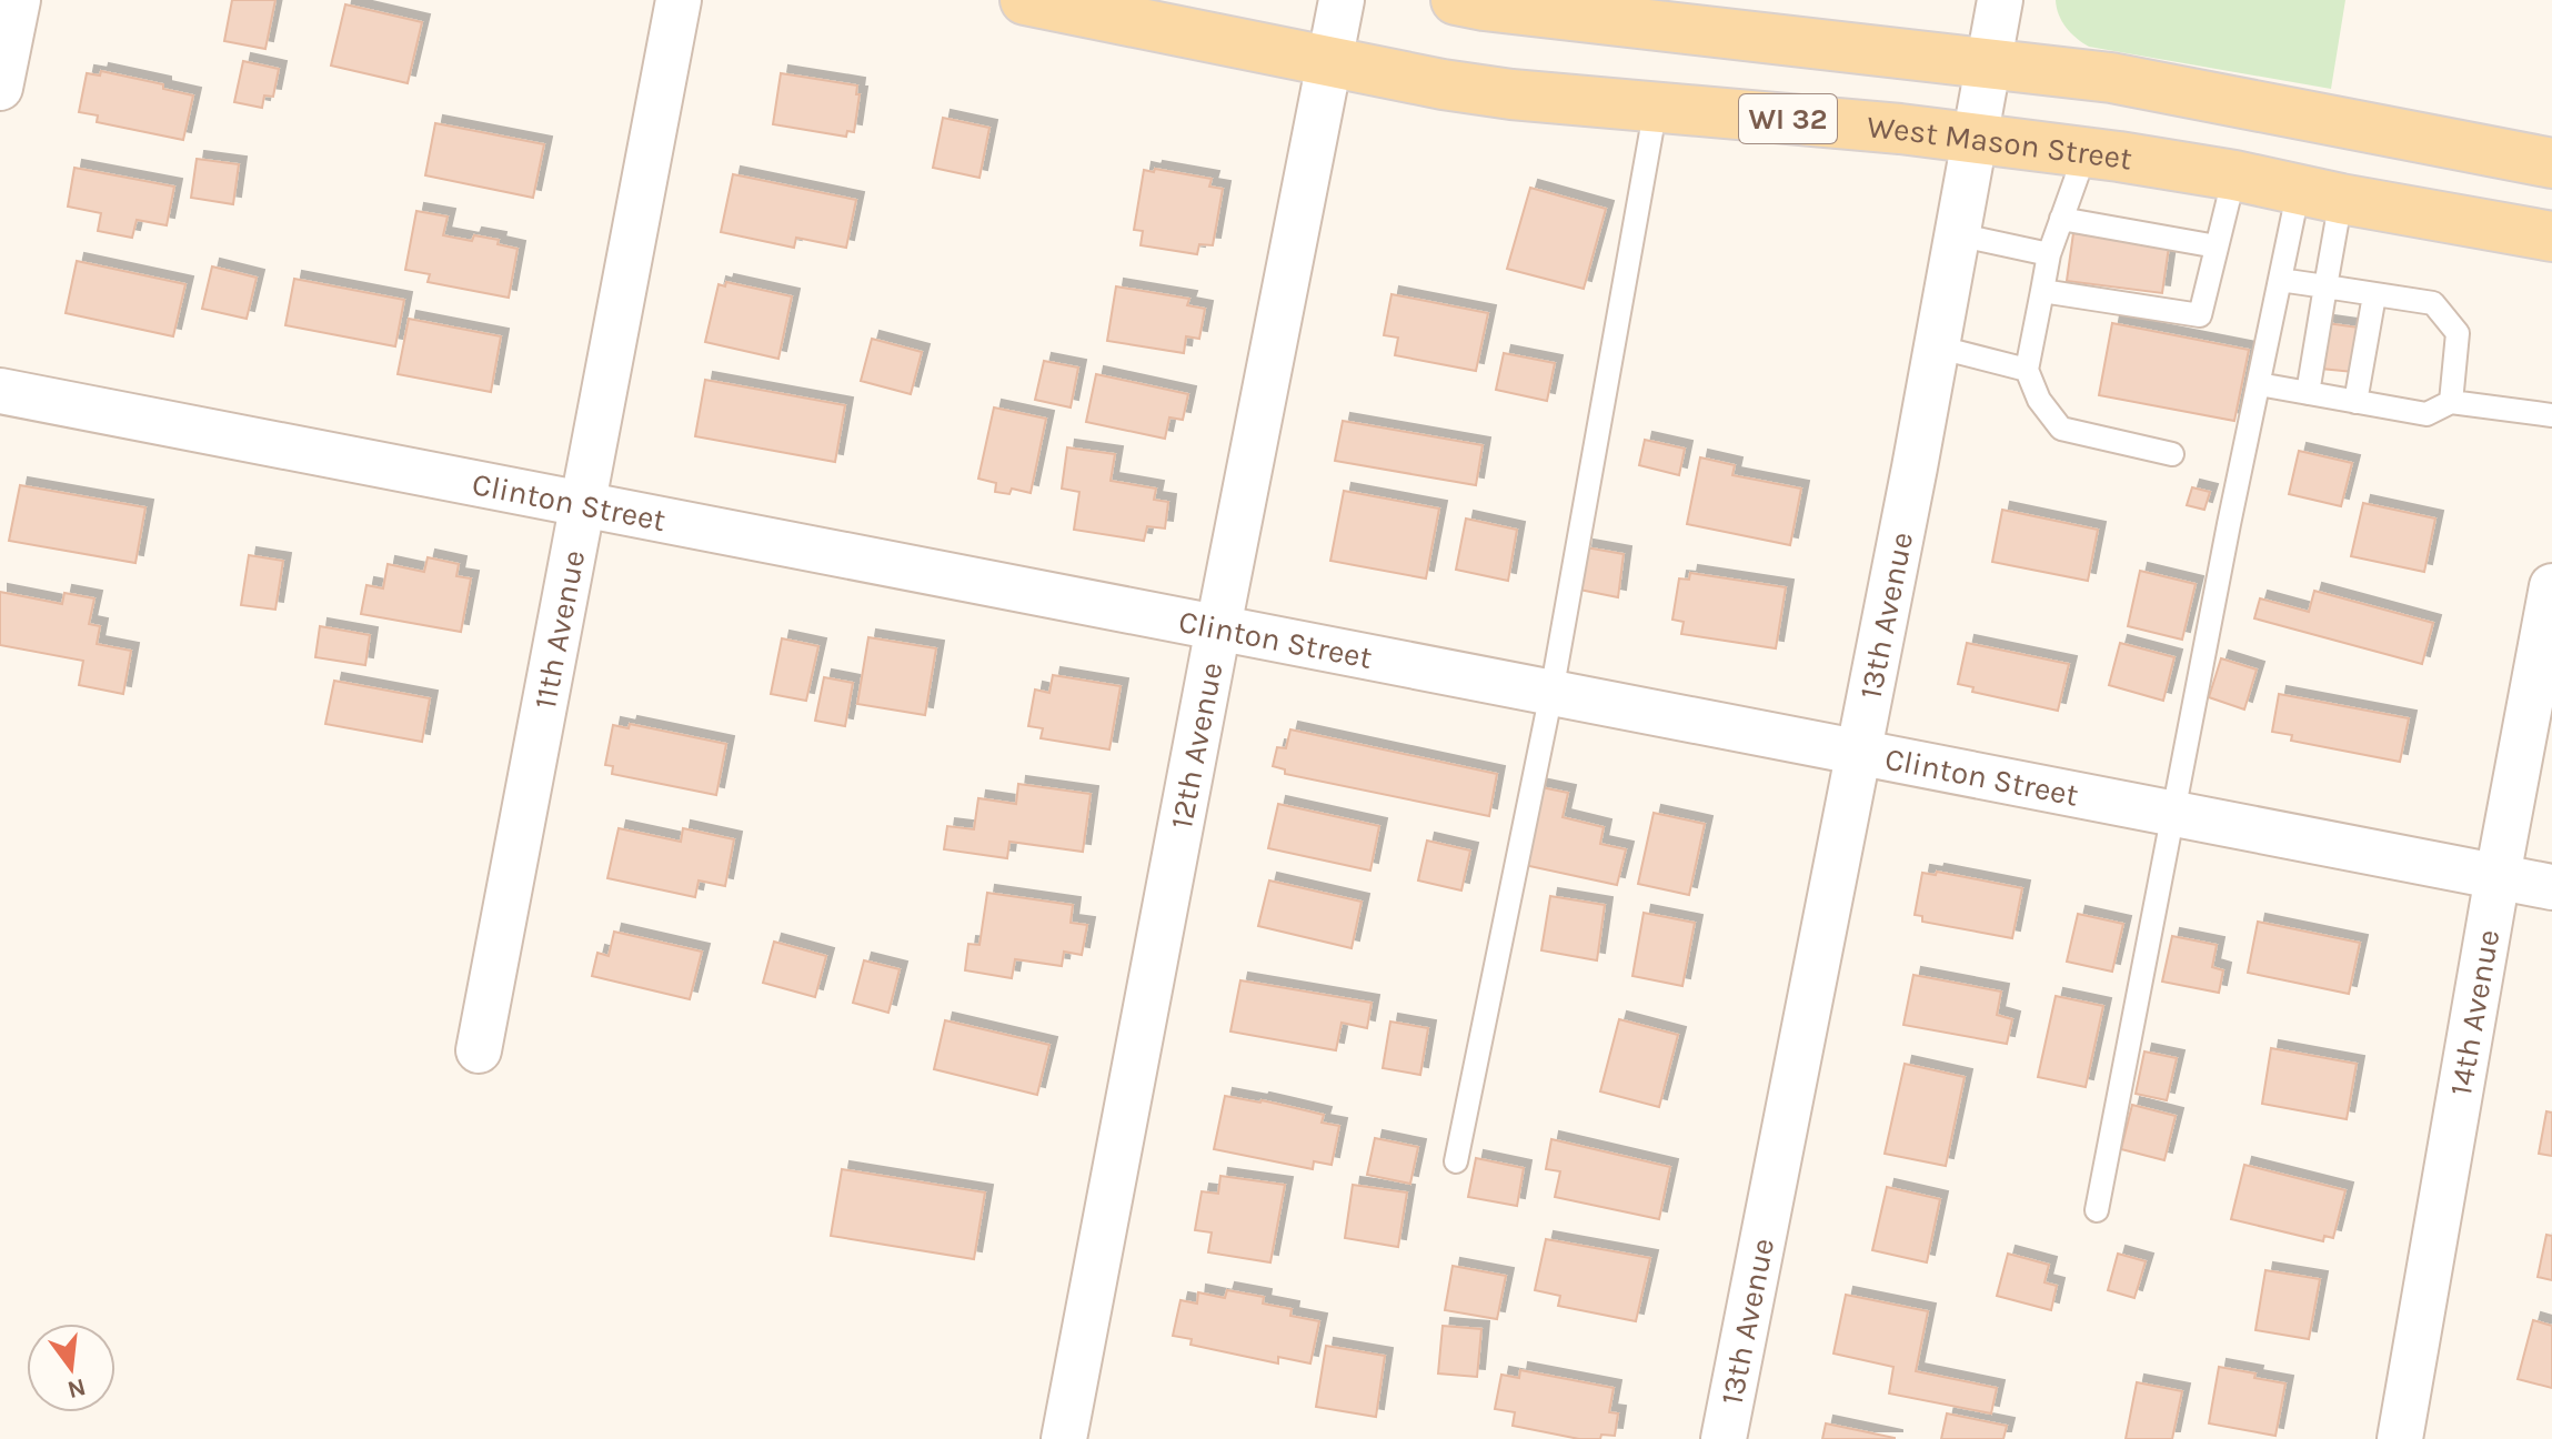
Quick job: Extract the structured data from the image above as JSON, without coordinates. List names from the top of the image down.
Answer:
{
  "streets": {
    "main road": ["WI 32", "West Mason Street"],
    "street": [
      "Clinton Street",
      "13th Avenue",
      "11th Avenue",
      "12th Avenue",
      "14th Avenue"
    ]
  },
  "crossings": [
    ["West Mason Street", "13th Avenue"],
    ["West Mason Street", "12th Avenue"],
    ["Clinton Street", "13th Avenue"],
    ["Clinton Street", "11th Avenue"],
    ["Clinton Street", "12th Avenue"],
    ["Clinton Street", "14th Avenue"]
  ],
  "north": "bottom"
}
